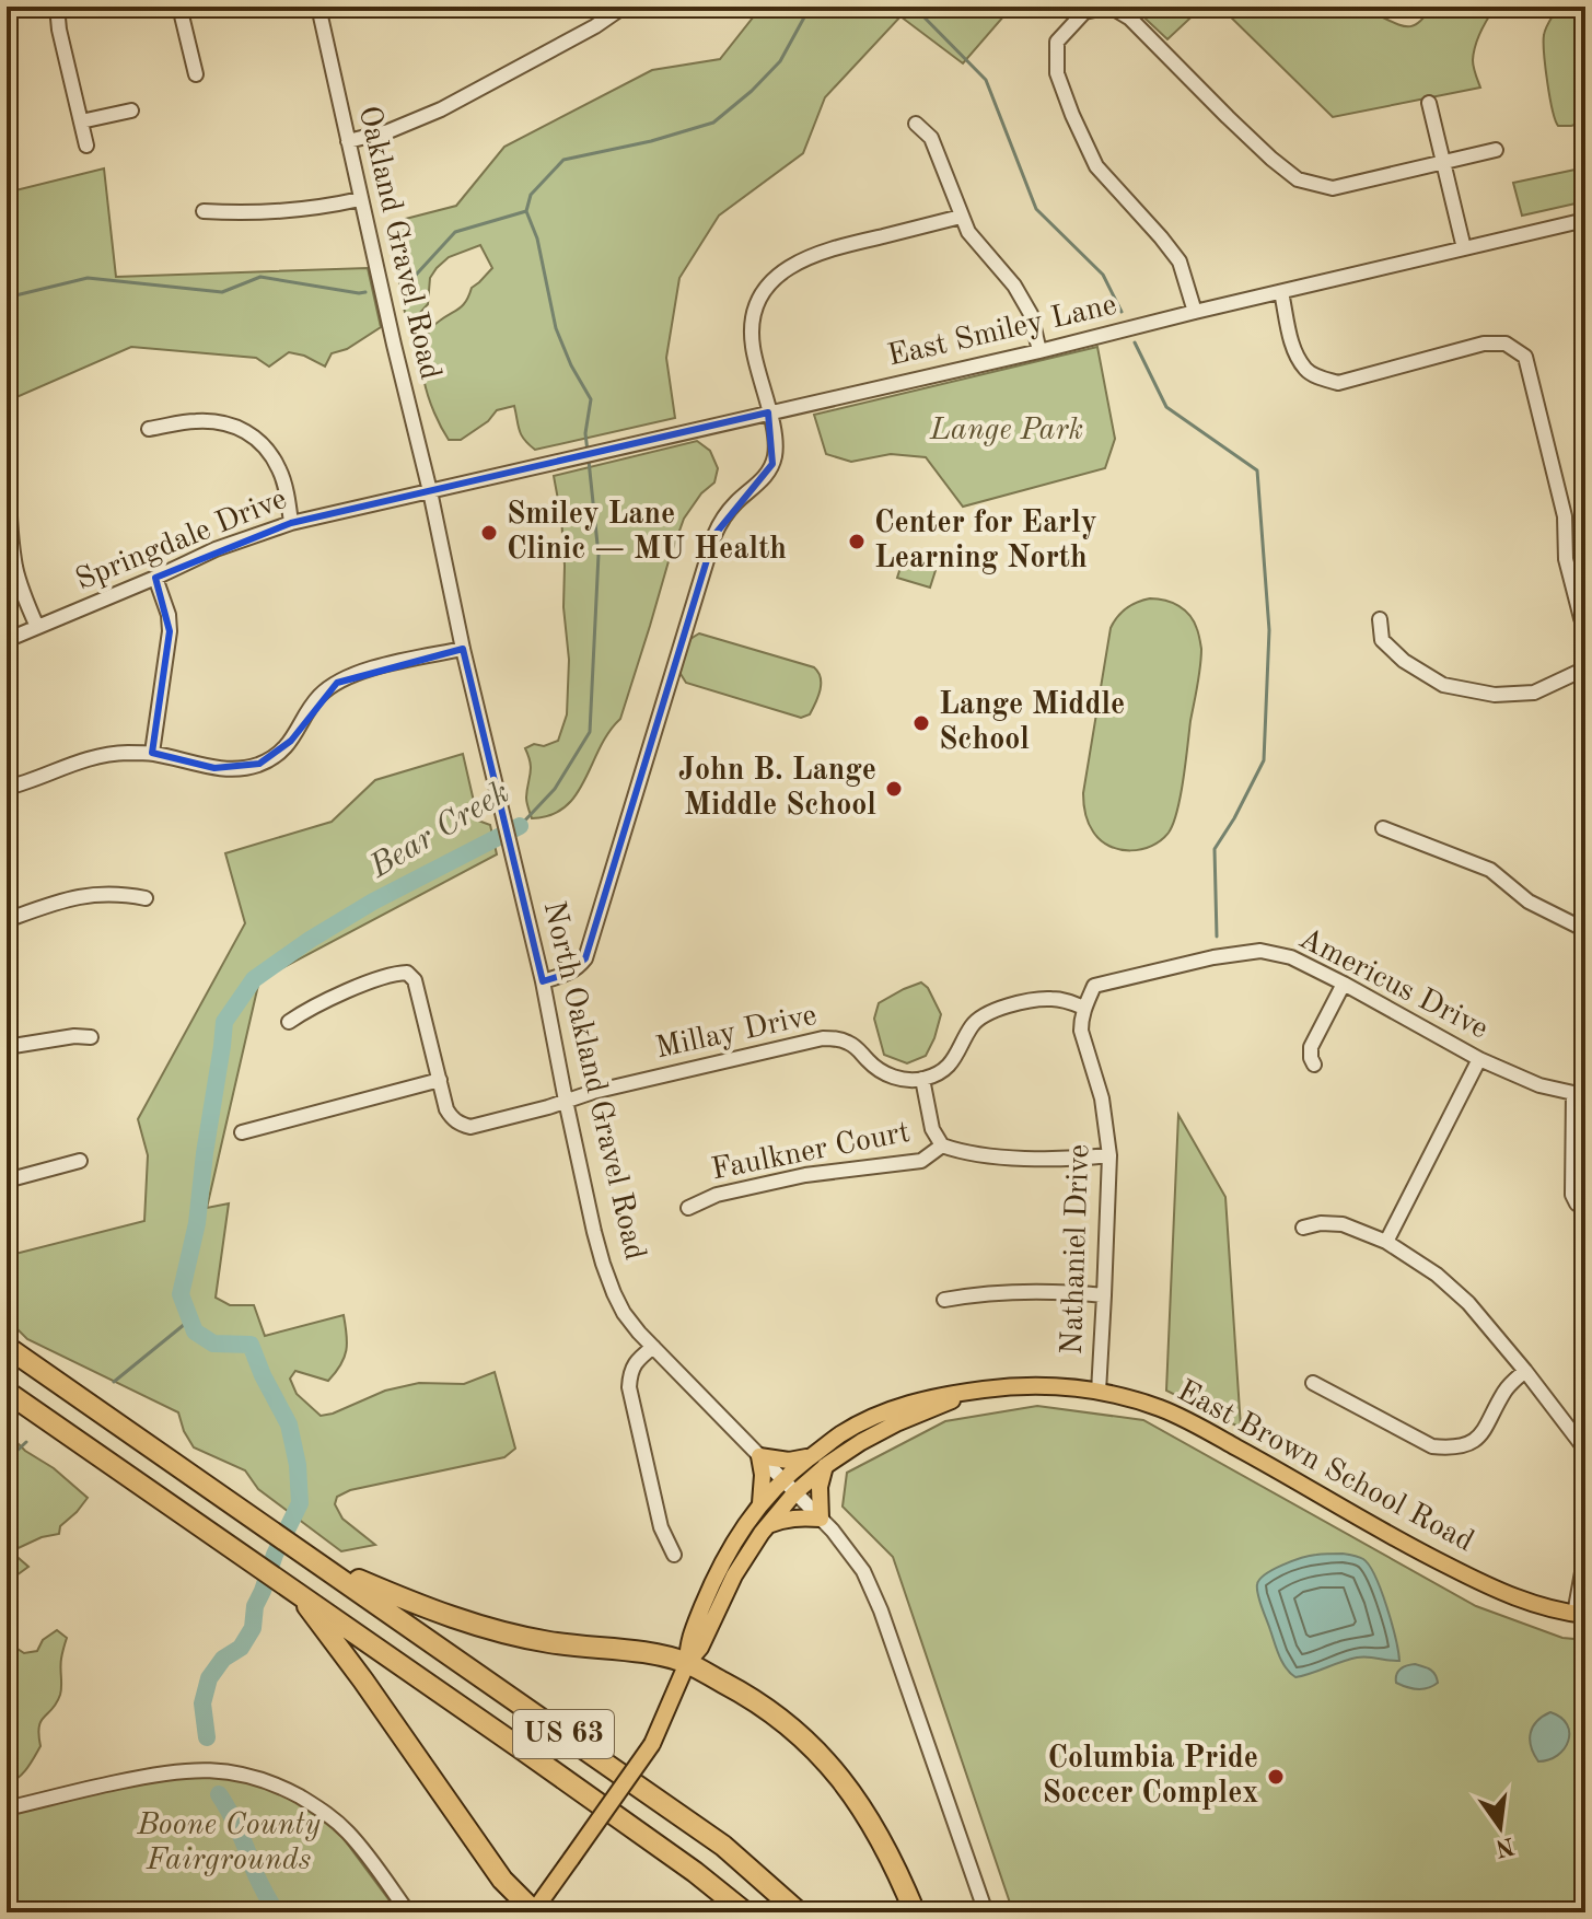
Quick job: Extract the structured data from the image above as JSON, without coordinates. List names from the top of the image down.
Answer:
{
  "streets": {
    "highway": ["US 63"],
    "main road": ["East Brown School Road"],
    "street": [
      "Oakland Gravel Road",
      "East Smiley Lane",
      "Springdale Drive",
      "Americus Drive",
      "Millay Drive",
      "North Oakland Gravel Road",
      "Faulkner Court",
      "Nathaniel Drive"
    ]
  },
  "crossings": [
    ["Oakland Gravel Road", "East Smiley Lane"],
    ["Oakland Gravel Road", "Springdale Drive"],
    ["Oakland Gravel Road", "North Oakland Gravel Road"],
    ["East Smiley Lane", "Springdale Drive"],
    ["East Smiley Lane", "North Oakland Gravel Road"],
    ["Springdale Drive", "North Oakland Gravel Road"],
    ["Americus Drive", "Nathaniel Drive"],
    ["Millay Drive", "North Oakland Gravel Road"],
    ["North Oakland Gravel Road", "East Brown School Road"],
    ["Nathaniel Drive", "East Brown School Road"]
  ],
  "water": ["Bear Creek"],
  "parks": ["Lange Park", "Boone County Fairgrounds"],
  "places": [
    "Smiley Lane Clinic — MU Health",
    "Center for Early Learning North",
    "Lange Middle School",
    "John B. Lange Middle School",
    "Columbia Pride Soccer Complex"
  ],
  "north": "bottom"
}
